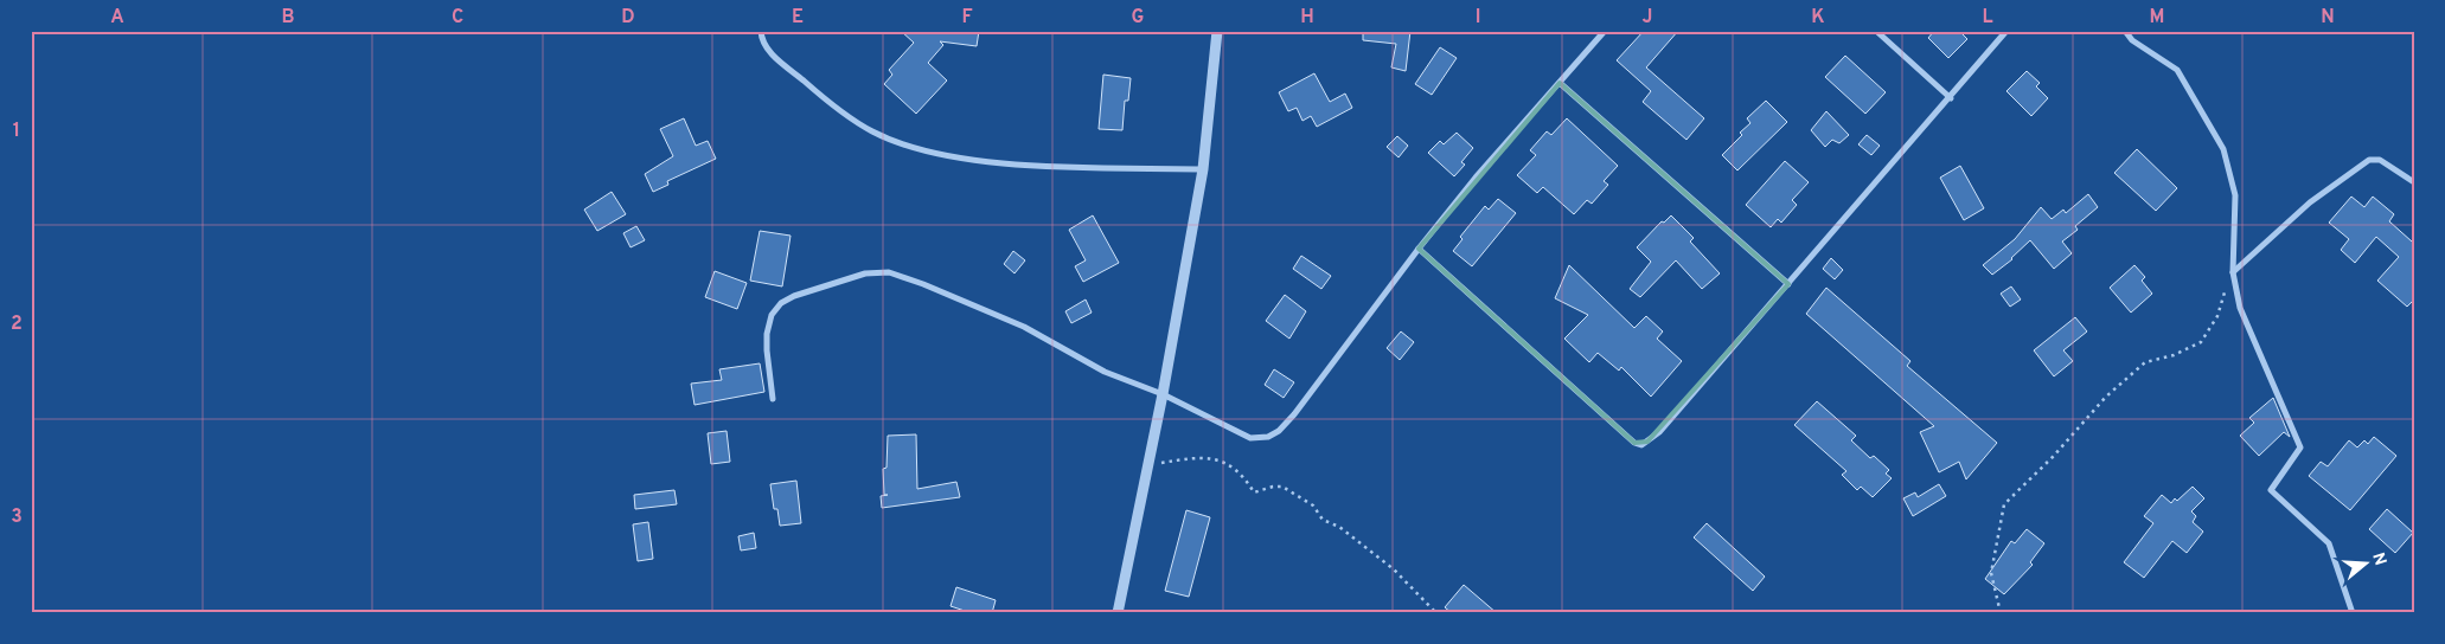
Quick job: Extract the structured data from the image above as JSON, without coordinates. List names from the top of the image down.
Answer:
{
  "north": "right",
  "grid": {
    "columns": [
      "A",
      "B",
      "C",
      "D",
      "E",
      "F",
      "G",
      "H",
      "I",
      "J",
      "K",
      "L",
      "M",
      "N"
    ],
    "rows": ["1", "2", "3"]
  }
}
